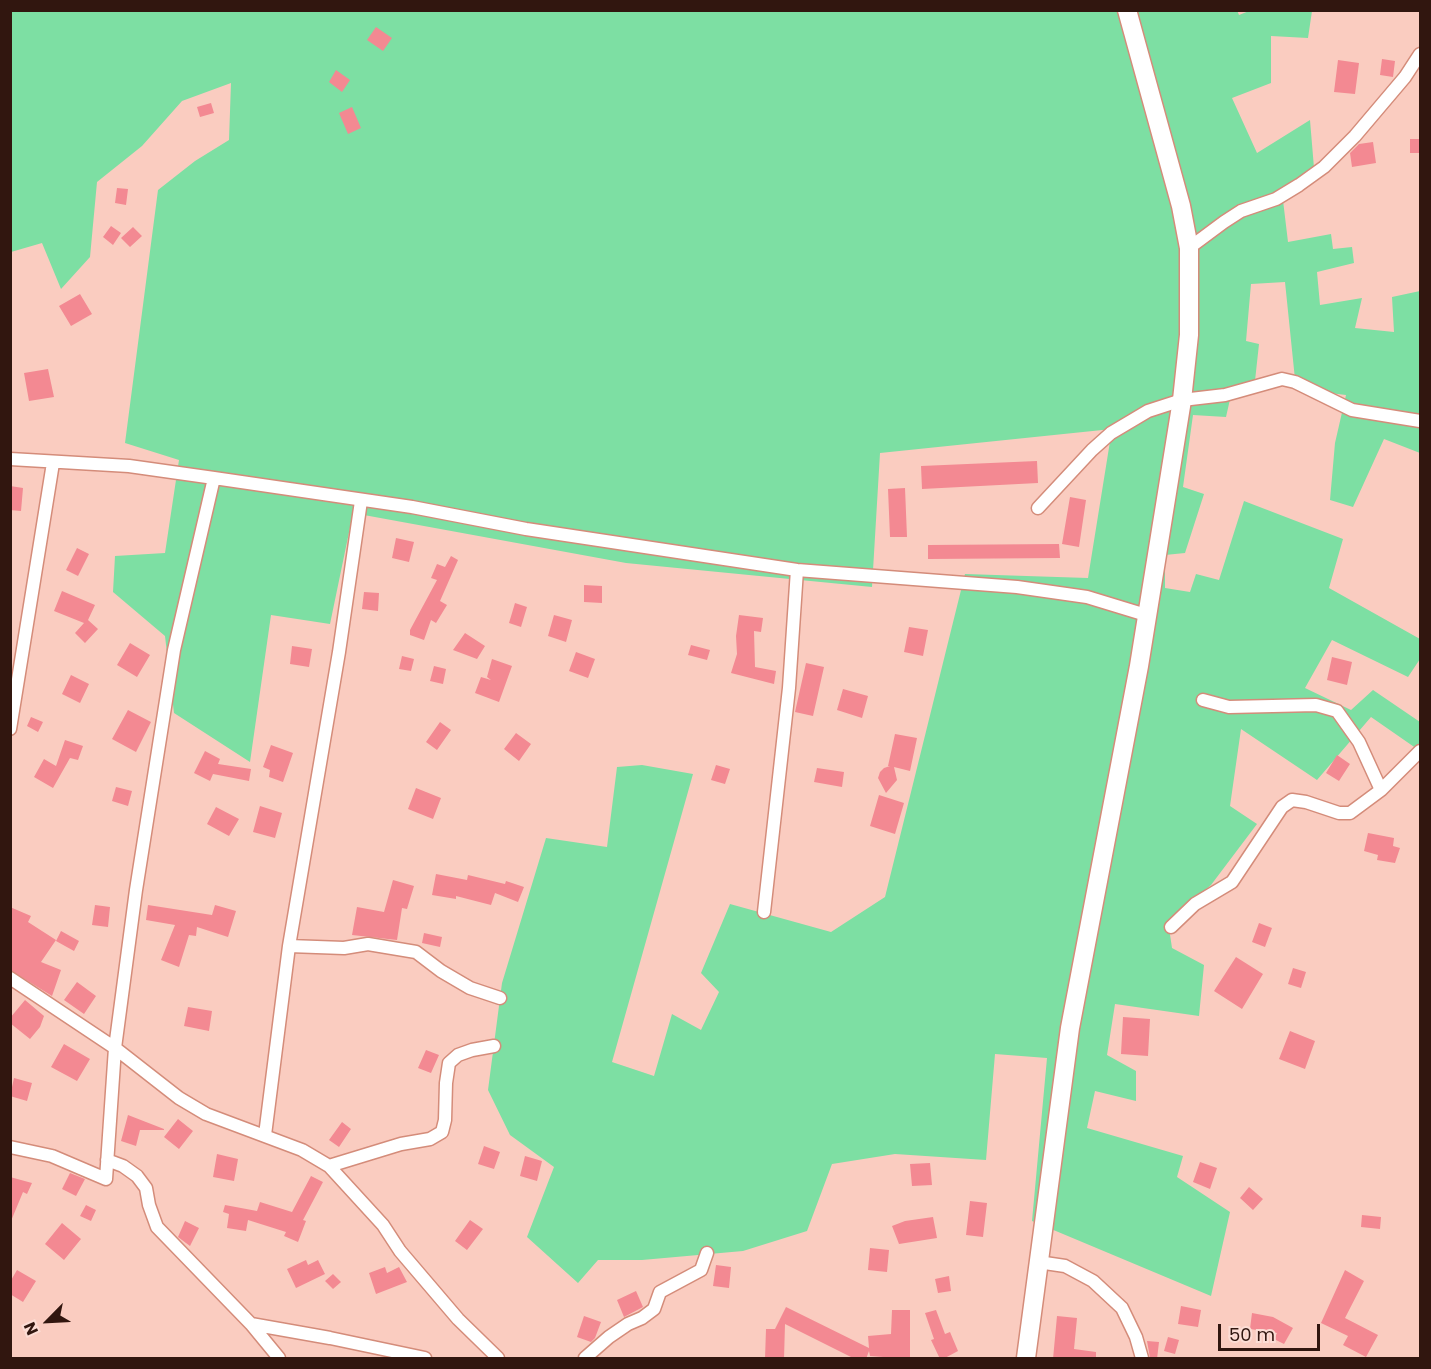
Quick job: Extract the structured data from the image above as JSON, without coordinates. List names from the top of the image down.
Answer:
{
  "scale_bar": "50 m",
  "north": "bottom left"
}
